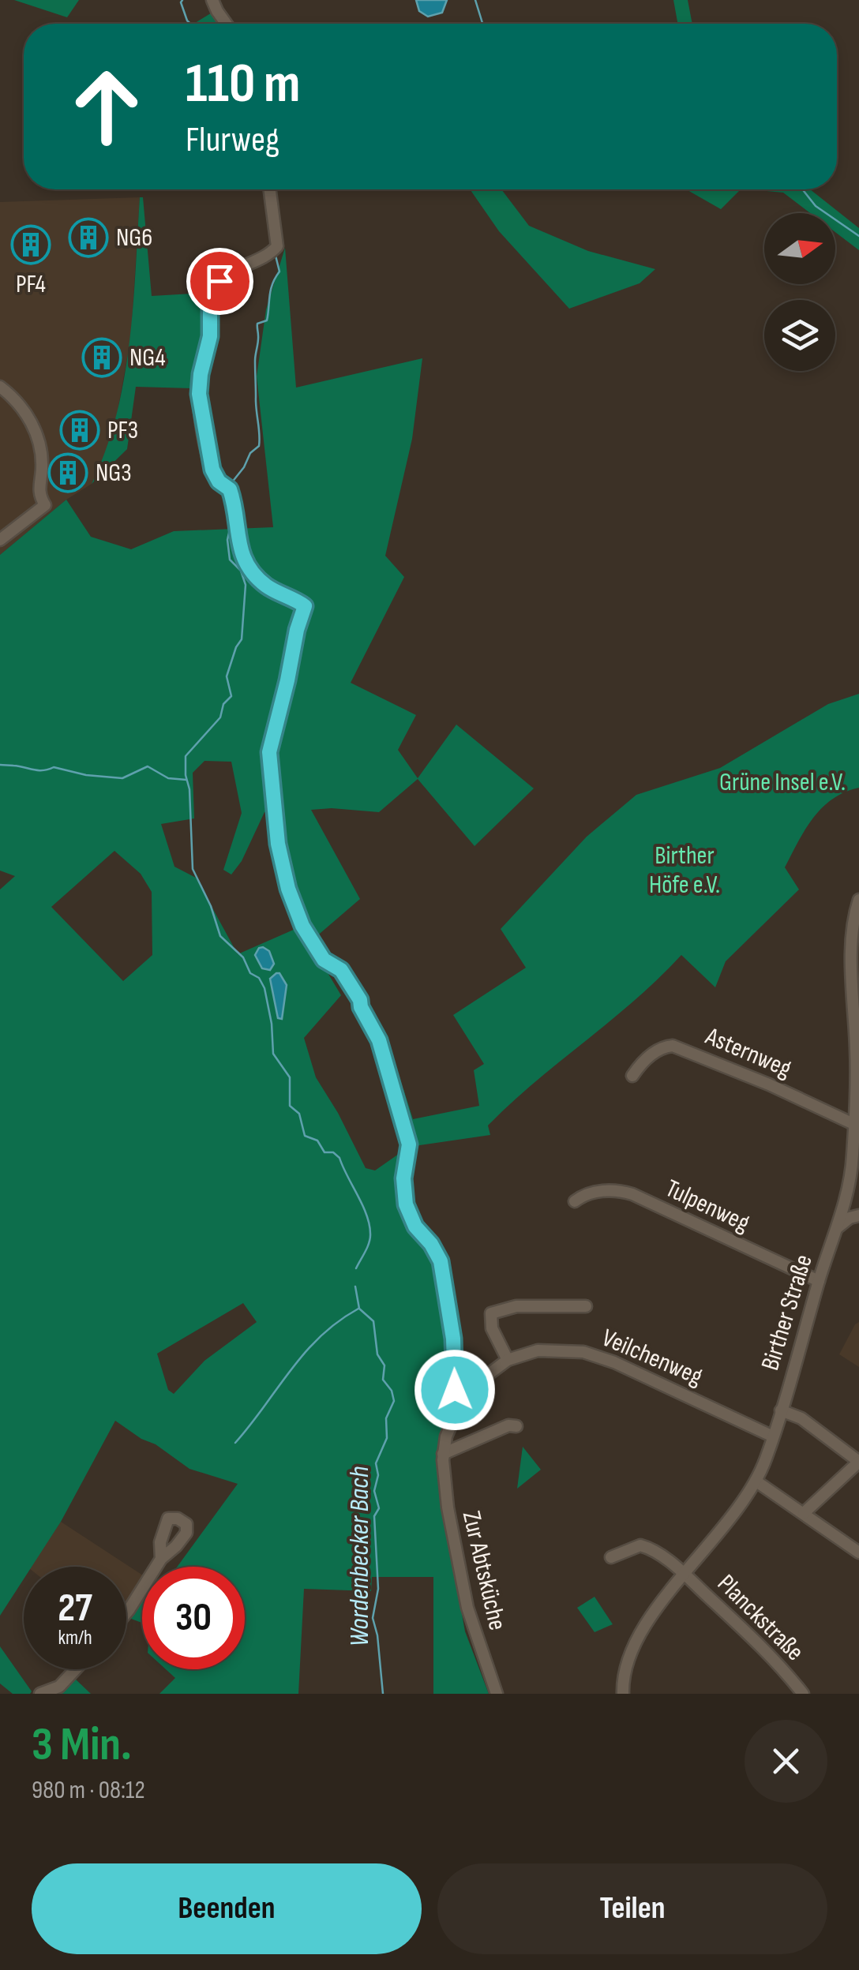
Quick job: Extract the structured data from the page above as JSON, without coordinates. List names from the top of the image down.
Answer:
{
  "streets": {
    "street": [
      "Asternweg",
      "Tulpenweg",
      "Birther Straße",
      "Veilchenweg",
      "Zur Abtsküche",
      "Planckstraße"
    ]
  },
  "crossings": [
    ["Asternweg", "Birther Straße"],
    ["Tulpenweg", "Birther Straße"],
    ["Birther Straße", "Veilchenweg"],
    ["Birther Straße", "Planckstraße"],
    ["Veilchenweg", "Zur Abtsküche"]
  ],
  "water": ["Wordenbecker Bach"],
  "parks": ["Grüne Insel e.V.", "Birther Höfe e.V."],
  "places": {
    "building": [
      "NG6",
      "PF4",
      "NG4",
      "PF3",
      "NG3"
    ]
  },
  "north": "right",
  "page": {
    "turn": ["110 m", "Flurweg"],
    "speed": "27 km/h",
    "limit": "30",
    "heading": ["3 Min.", "980 m · 08:12"],
    "buttons": ["Beenden", "Teilen"]
  }
}
